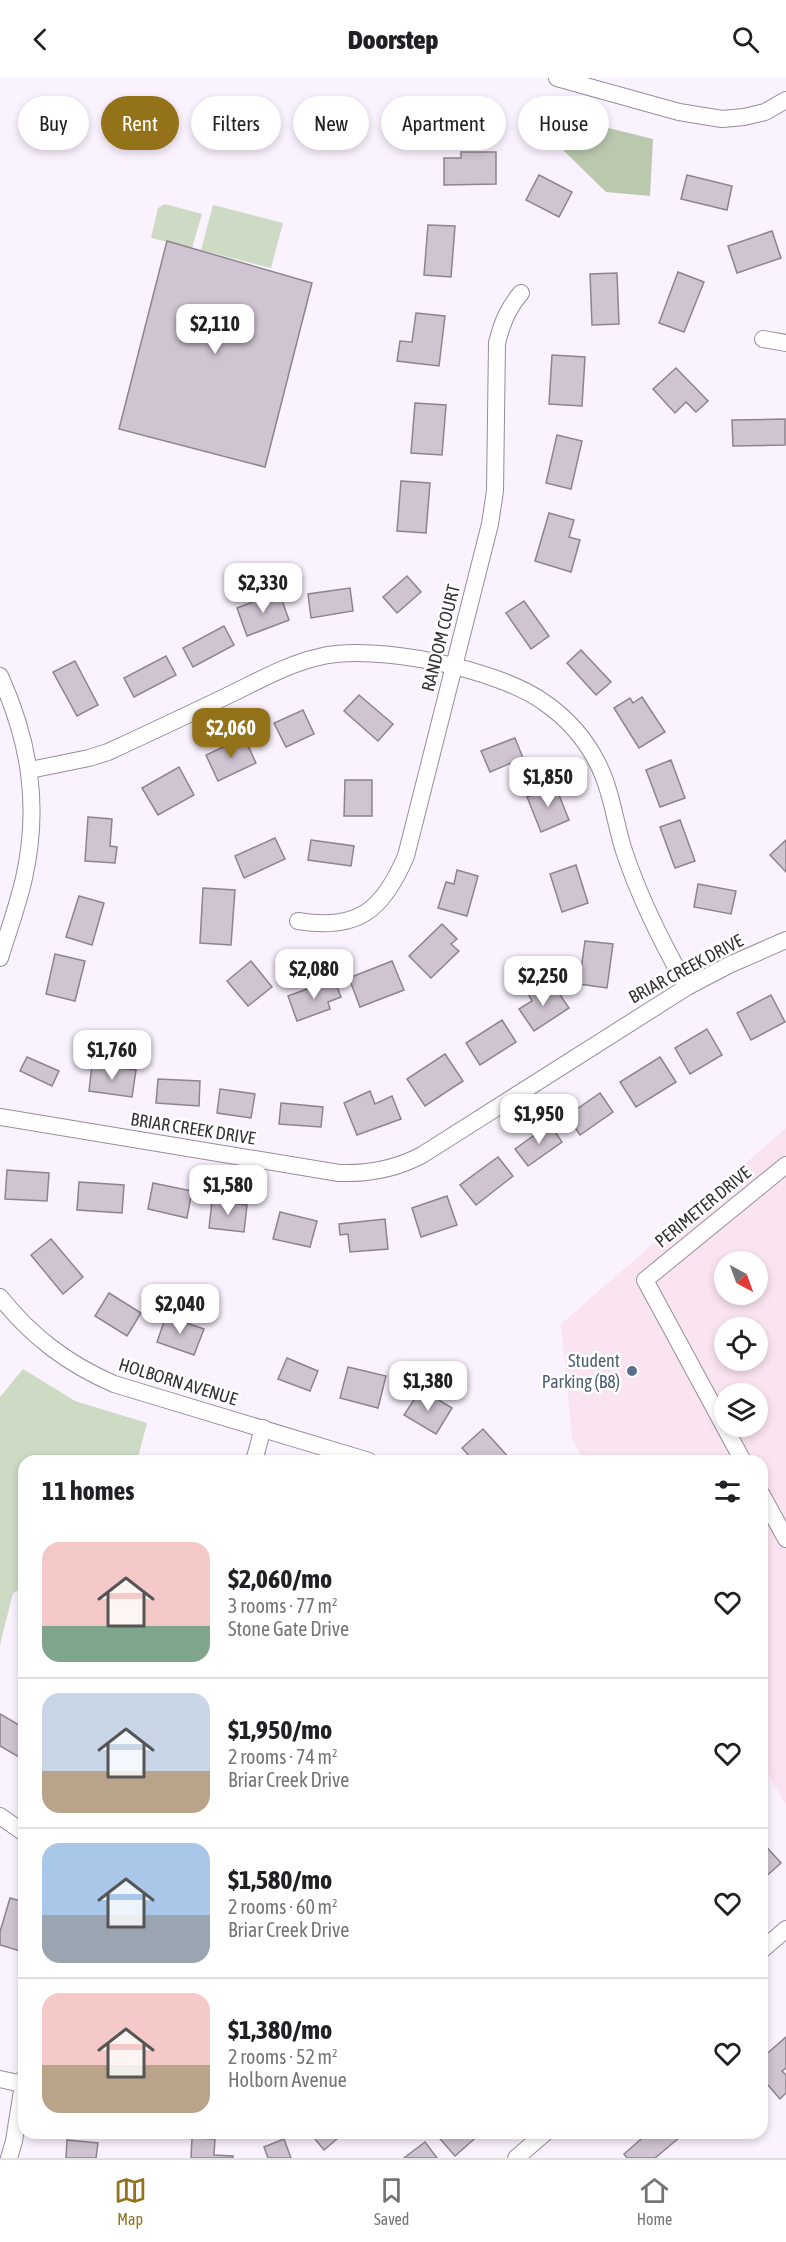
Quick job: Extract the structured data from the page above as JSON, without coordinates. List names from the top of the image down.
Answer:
{
  "streets": {
    "street": [
      "RANDOM COURT",
      "BRIAR CREEK DRIVE",
      "PERIMETER DRIVE",
      "HOLBORN AVENUE"
    ]
  },
  "places": ["Student Parking (B8)"],
  "north": "bottom right",
  "page": {
    "header": "Doorstep",
    "chip": [
      "Buy",
      "Rent",
      "Filters",
      "New",
      "Apartment",
      "House"
    ],
    "price": [
      "$2,110",
      "$2,330",
      "$2,060",
      "$1,850",
      "$2,080",
      "$2,250",
      "$1,760",
      "$1,950",
      "$1,580",
      "$2,040",
      "$1,380"
    ],
    "heading": "11 homes",
    "list": [
      {
        "name": "$2,060/mo",
        "note": "3 rooms · 77 m² · Stone Gate Drive"
      },
      {
        "name": "$1,950/mo",
        "note": "2 rooms · 74 m² · Briar Creek Drive"
      },
      {
        "name": "$1,580/mo",
        "note": "2 rooms · 60 m² · Briar Creek Drive"
      },
      {
        "name": "$1,380/mo",
        "note": "2 rooms · 52 m² · Holborn Avenue"
      }
    ],
    "tabs": ["Map", "Saved", "Home"]
  }
}
